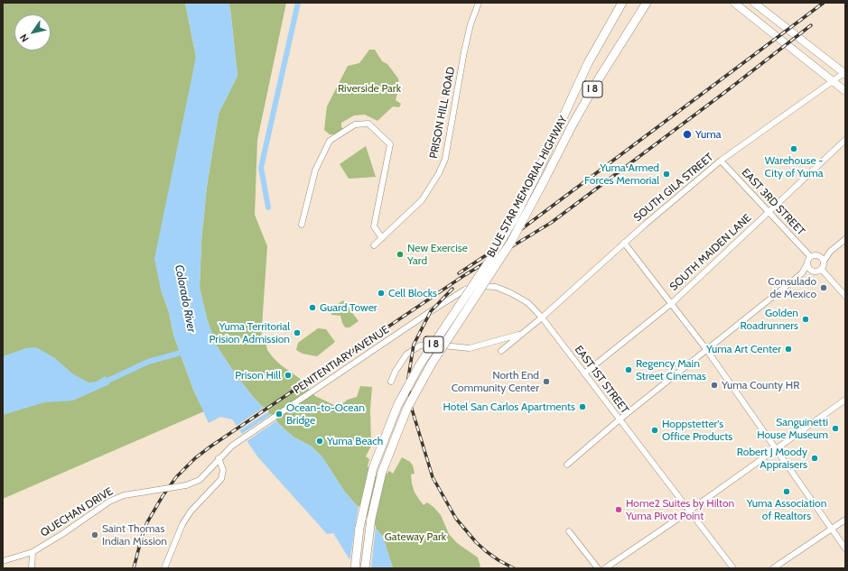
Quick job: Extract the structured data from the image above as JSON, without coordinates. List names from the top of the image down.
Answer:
{
  "streets": {
    "highway": ["I 8", "BLUE STAR MEMORIAL HIGHWAY"],
    "street": [
      "PRISON HILL ROAD",
      "SOUTH GILA STREET",
      "EAST 3RD STREET",
      "SOUTH MAIDEN LANE",
      "PENITENTIARY AVENUE",
      "EAST 1ST STREET",
      "QUECHAN DRIVE"
    ]
  },
  "crossings": [
    ["SOUTH GILA STREET", "EAST 3RD STREET"],
    ["SOUTH GILA STREET", "EAST 1ST STREET"],
    ["EAST 3RD STREET", "SOUTH MAIDEN LANE"],
    ["SOUTH MAIDEN LANE", "EAST 1ST STREET"],
    ["PENITENTIARY AVENUE", "EAST 1ST STREET"],
    ["PENITENTIARY AVENUE", "QUECHAN DRIVE"]
  ],
  "water": ["Colorado River"],
  "parks": ["Riverside Park", "Gateway Park"],
  "places": [
    "Yuma",
    "Warehouse - City of Yuma",
    "Yuma Armed Forces Memorial",
    "New Exercise Yard",
    "Consulado de Mexico",
    "Cell Blocks",
    "Guard Tower",
    "Golden Roadrunners",
    "Yuma Territorial Prision Admission",
    "Yuma Art Center",
    "Regency Main Street Cinemas",
    "Prison Hill",
    "North End Community Center",
    "Yuma County HR",
    "Hotel San Carlos Apartments",
    "Ocean-to-Ocean Bridge",
    "Sanguinetti House Museum",
    "Hoppstetter's Office Products",
    "Yuma Beach",
    "Robert J Moody Appraisers",
    "Yuma Association of Realtors",
    "Home2 Suites by Hilton Yuma Pivot Point",
    "Saint Thomas Indian Mission"
  ],
  "north": "bottom left"
}
